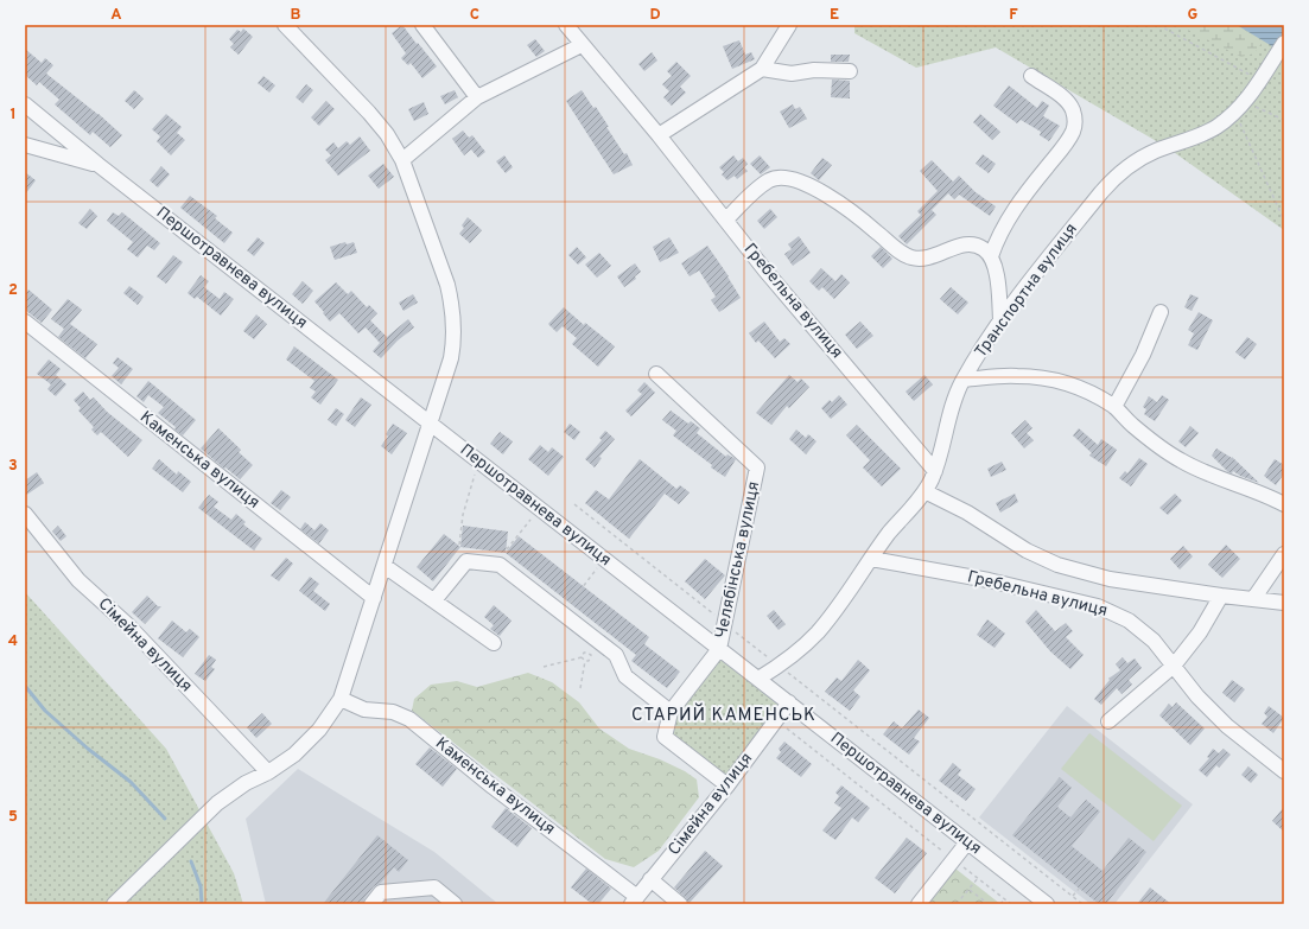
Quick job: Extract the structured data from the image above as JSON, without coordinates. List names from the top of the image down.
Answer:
{
  "streets": {
    "street": [
      "Першотравнева вулиця",
      "Транспортна вулиця",
      "Гребельна вулиця",
      "Каменська вулиця",
      "Челябінська вулиця",
      "Сімейна вулиця"
    ]
  },
  "crossings": [
    ["Першотравнева вулиця", "Транспортна вулиця"],
    ["Першотравнева вулиця", "Челябінська вулиця"],
    ["Першотравнева вулиця", "Сімейна вулиця"],
    ["Транспортна вулиця", "Гребельна вулиця"],
    ["Каменська вулиця", "Сімейна вулиця"]
  ],
  "districts": ["СТАРИЙ КАМЕНСЬК"],
  "grid": {
    "columns": [
      "A",
      "B",
      "C",
      "D",
      "E",
      "F",
      "G"
    ],
    "rows": [
      "1",
      "2",
      "3",
      "4",
      "5"
    ]
  }
}
